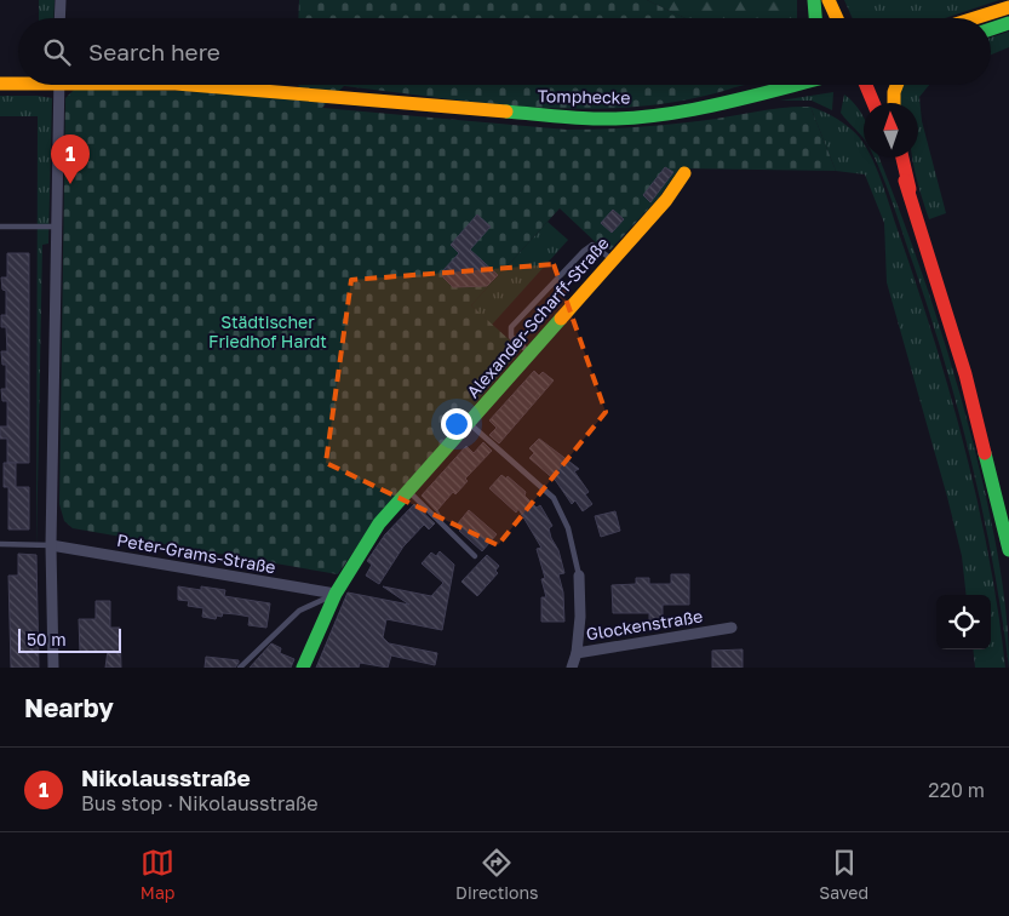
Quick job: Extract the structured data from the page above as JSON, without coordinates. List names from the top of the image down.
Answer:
{
  "streets": {
    "main road": ["Tomphecke", "Alexander-Scharff-Straße"],
    "street": ["Peter-Grams-Straße", "Glockenstraße"]
  },
  "crossings": [
    ["Alexander-Scharff-Straße", "Peter-Grams-Straße"]
  ],
  "parks": ["Städtischer Friedhof Hardt"],
  "scale_bar": "50 m",
  "north": "top",
  "page": {
    "search": "Search here",
    "pins": "1",
    "scale": "50 m",
    "heading": "Nearby",
    "list": [
      {
        "mark": "1",
        "name": "Nikolausstraße",
        "note": "Bus stop · Nikolausstraße",
        "value": "220 m"
      }
    ],
    "nav": ["Map", "Directions", "Saved"]
  }
}
